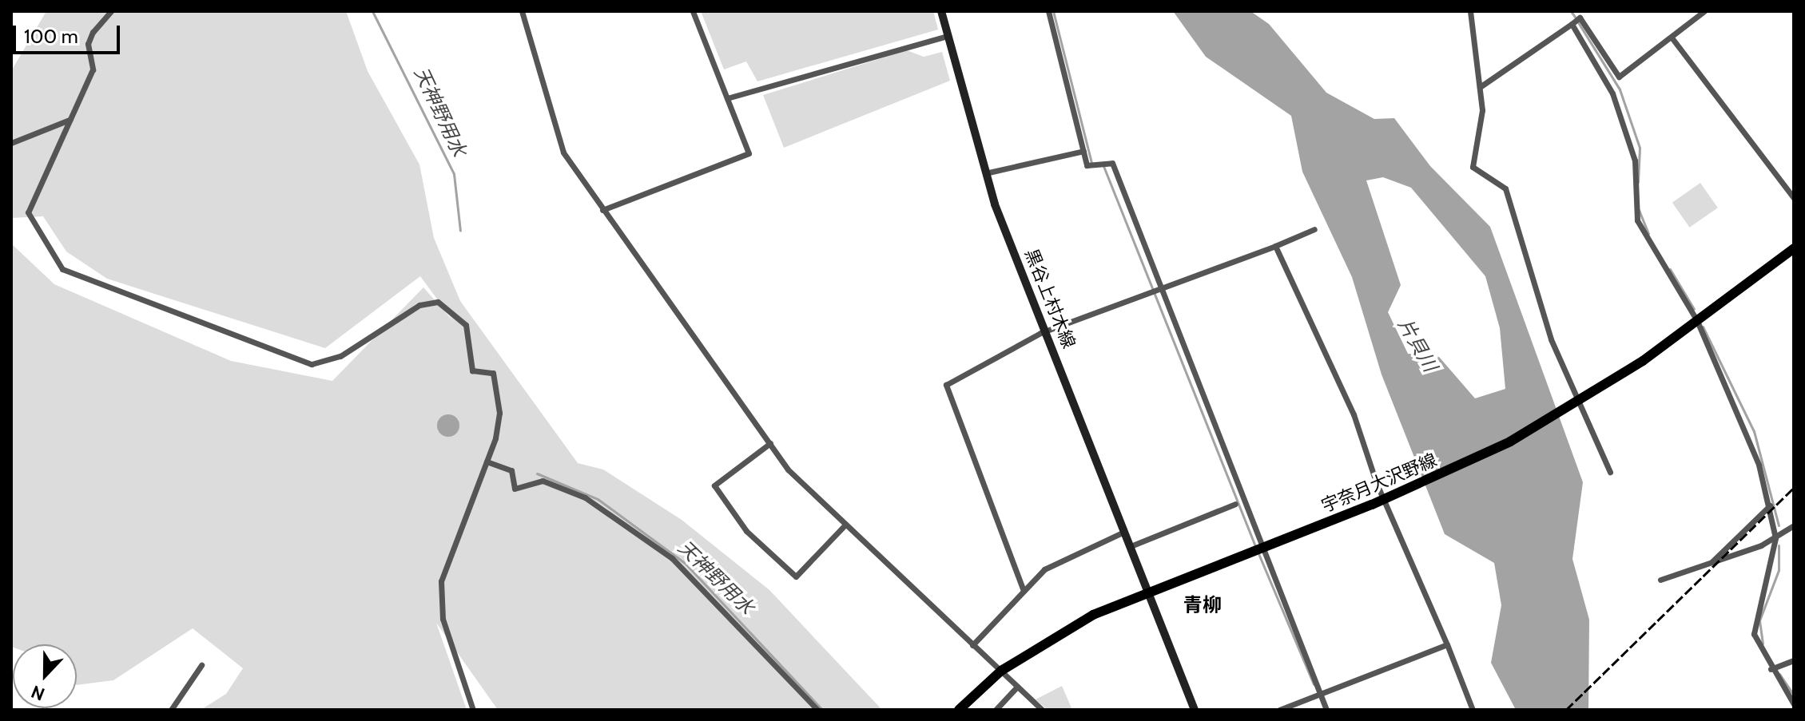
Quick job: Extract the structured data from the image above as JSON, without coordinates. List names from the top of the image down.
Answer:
{
  "streets": {
    "main road": ["黒谷上村木線", "宇奈月大沢野線"]
  },
  "crossings": [
    ["黒谷上村木線", "宇奈月大沢野線"]
  ],
  "districts": ["青柳"],
  "water": ["天神野用水", "片貝川"],
  "scale_bar": "100 m",
  "north": "bottom"
}
